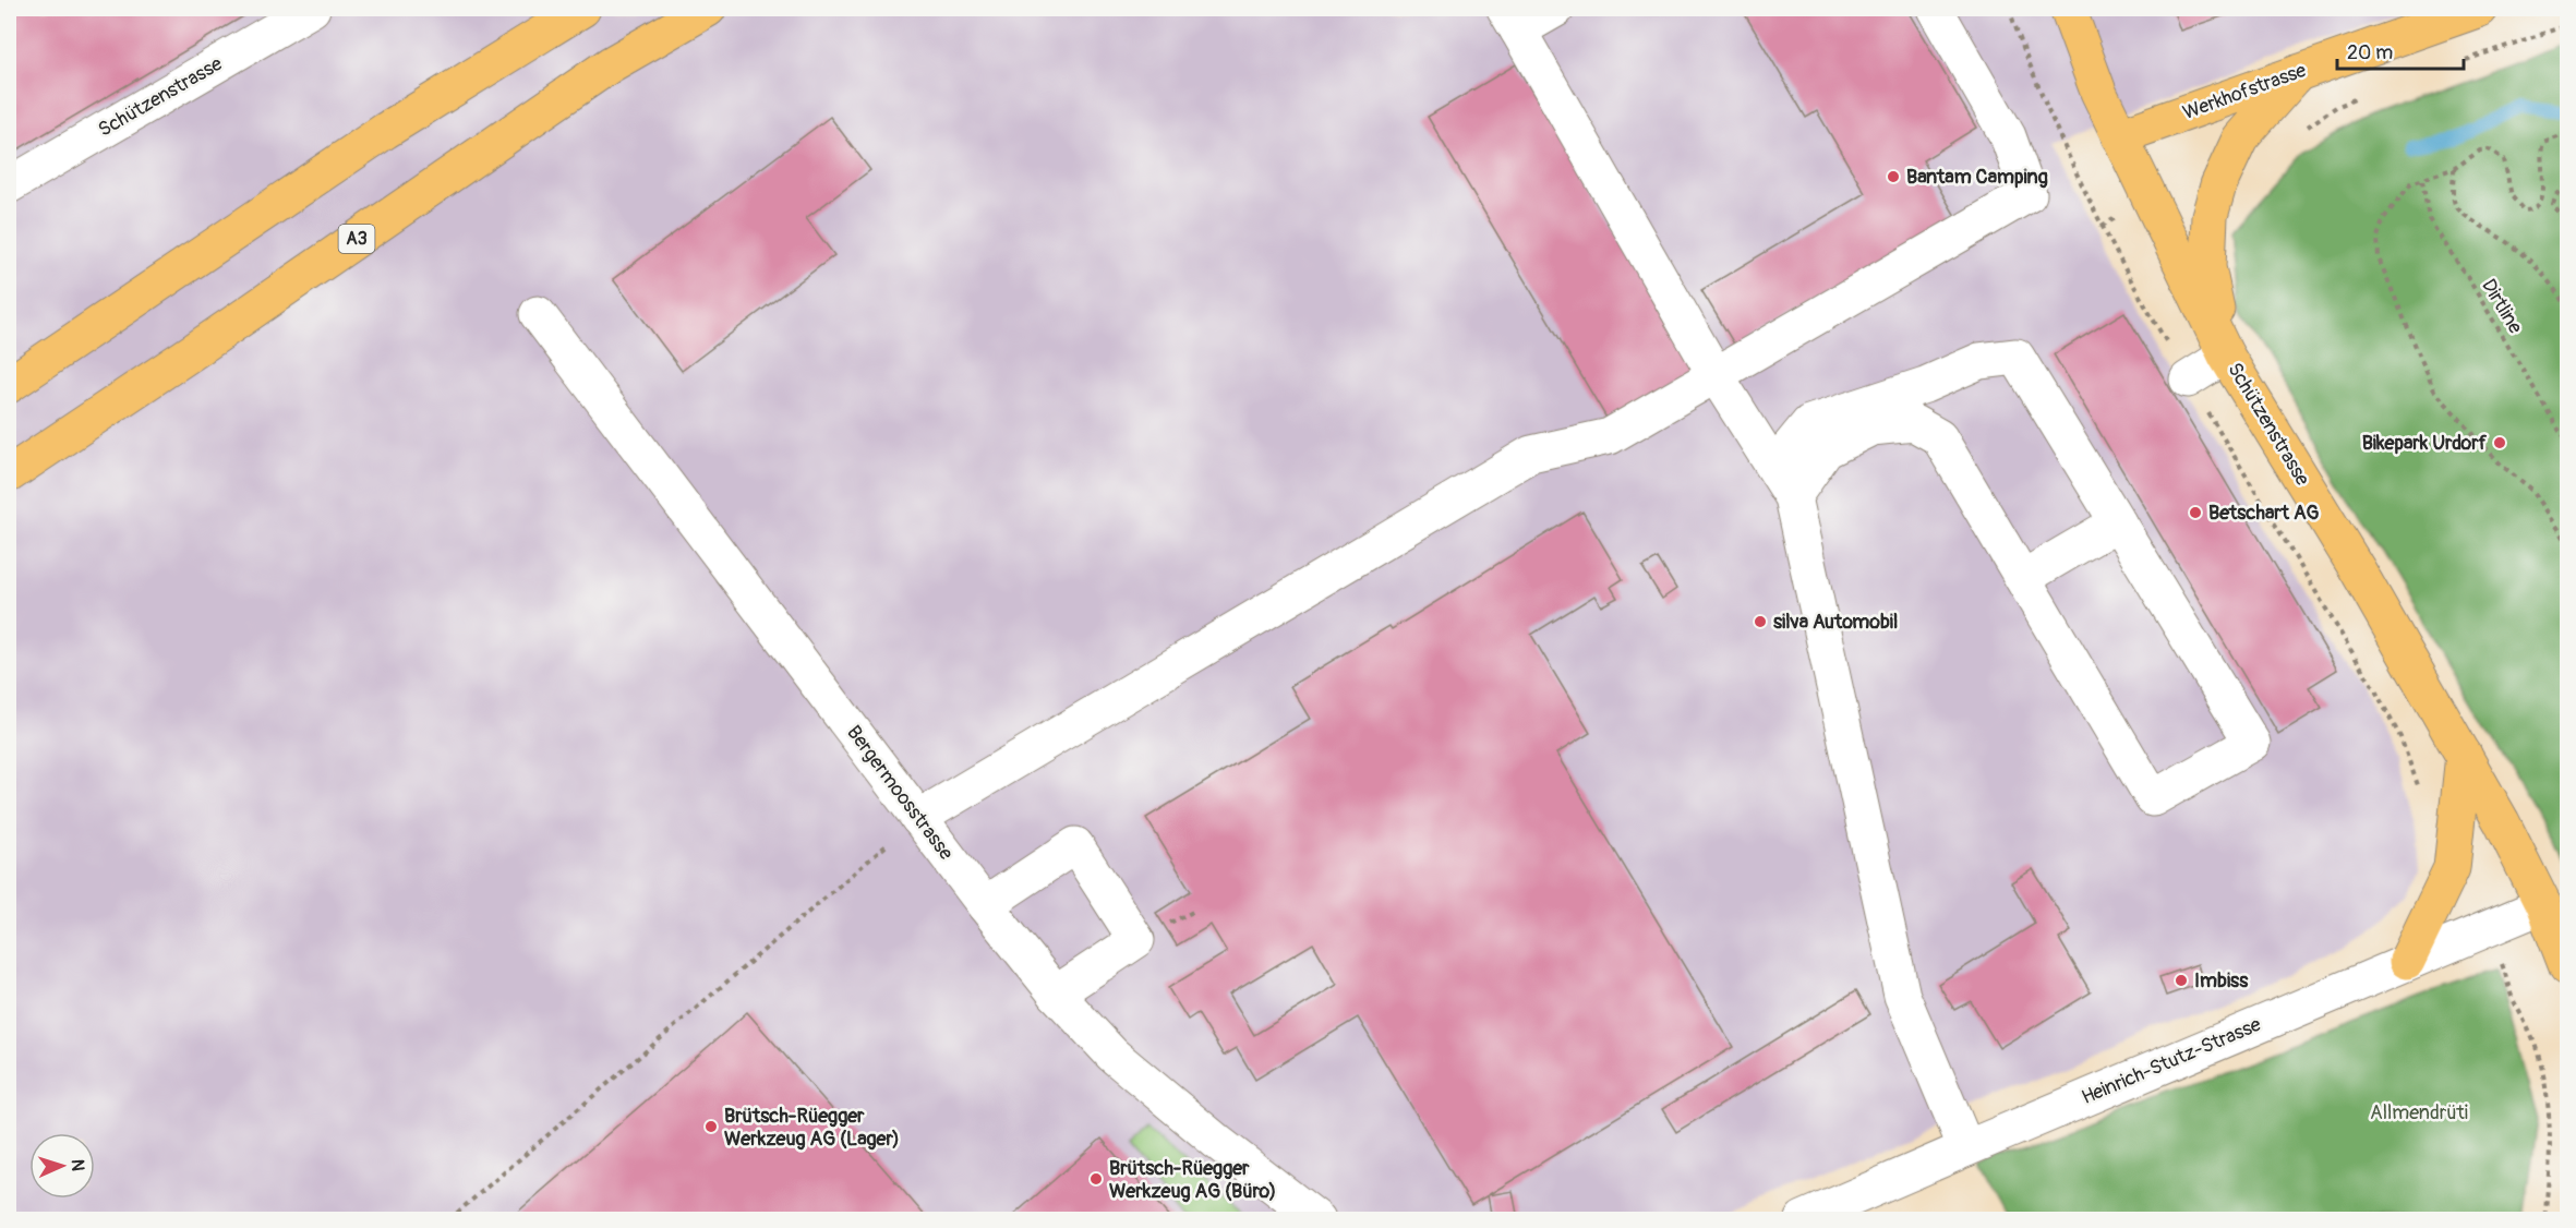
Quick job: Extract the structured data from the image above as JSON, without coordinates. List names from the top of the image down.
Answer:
{
  "streets": {
    "main road": ["Werkhofstrasse", "Schützenstrasse", "A3"],
    "street": ["Bergermoosstrasse", "Heinrich-Stutz-Strasse"],
    "path": ["Dirtline"]
  },
  "crossings": [
    ["Werkhofstrasse", "Schützenstrasse"],
    ["Schützenstrasse", "Heinrich-Stutz-Strasse"]
  ],
  "parks": ["Allmendrüti"],
  "places": [
    "Bantam Camping",
    "Bikepark Urdorf",
    "Betschart AG",
    "silva Automobil",
    "Imbiss",
    "Brütsch-Rüegger Werkzeug AG (Lager)",
    "Brütsch-Rüegger Werkzeug AG (Büro)"
  ],
  "scale_bar": "20 m",
  "north": "right"
}
